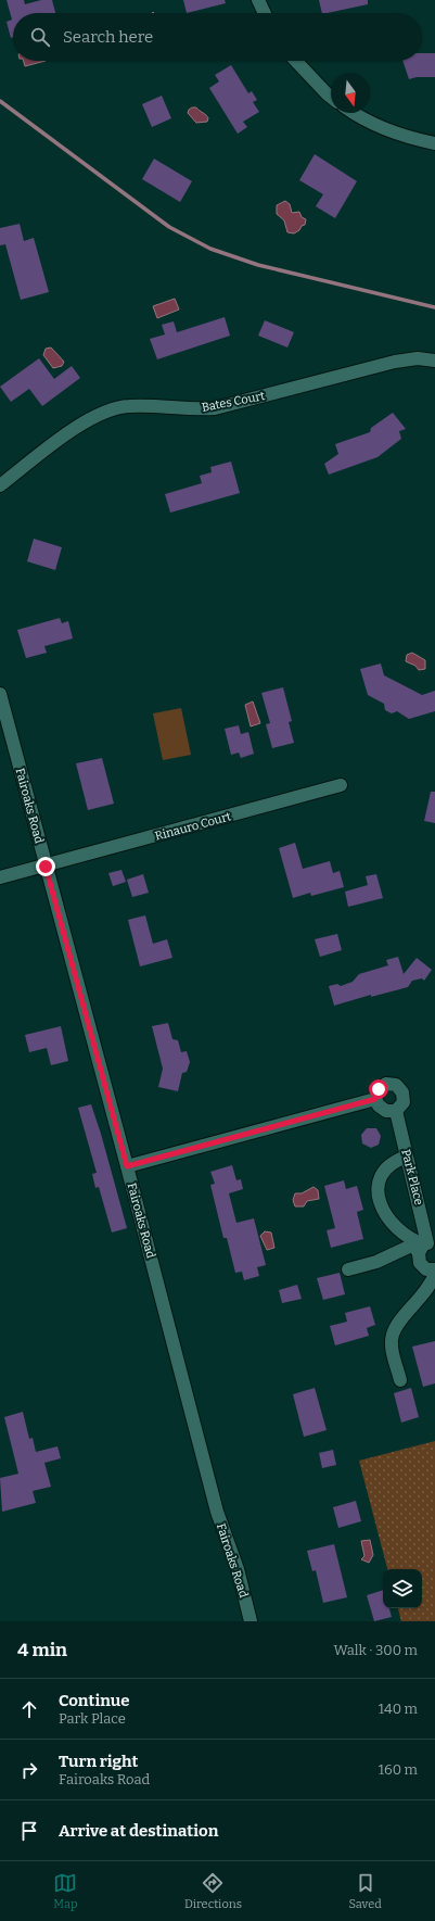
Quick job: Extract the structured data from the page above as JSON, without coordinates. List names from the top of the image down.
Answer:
{
  "streets": {
    "street": [
      "Bates Court",
      "Fairoaks Road",
      "Rinauro Court",
      "Park Place"
    ]
  },
  "crossings": [
    ["Fairoaks Road", "Rinauro Court"]
  ],
  "north": "bottom",
  "page": {
    "search": "Search here",
    "heading": ["4 min", "Walk · 300 m"],
    "list": [
      ["Continue", "Park Place", "140 m"],
      ["Turn right", "Fairoaks Road", "160 m"],
      "Arrive at destination"
    ],
    "nav": ["Map", "Directions", "Saved"]
  }
}
